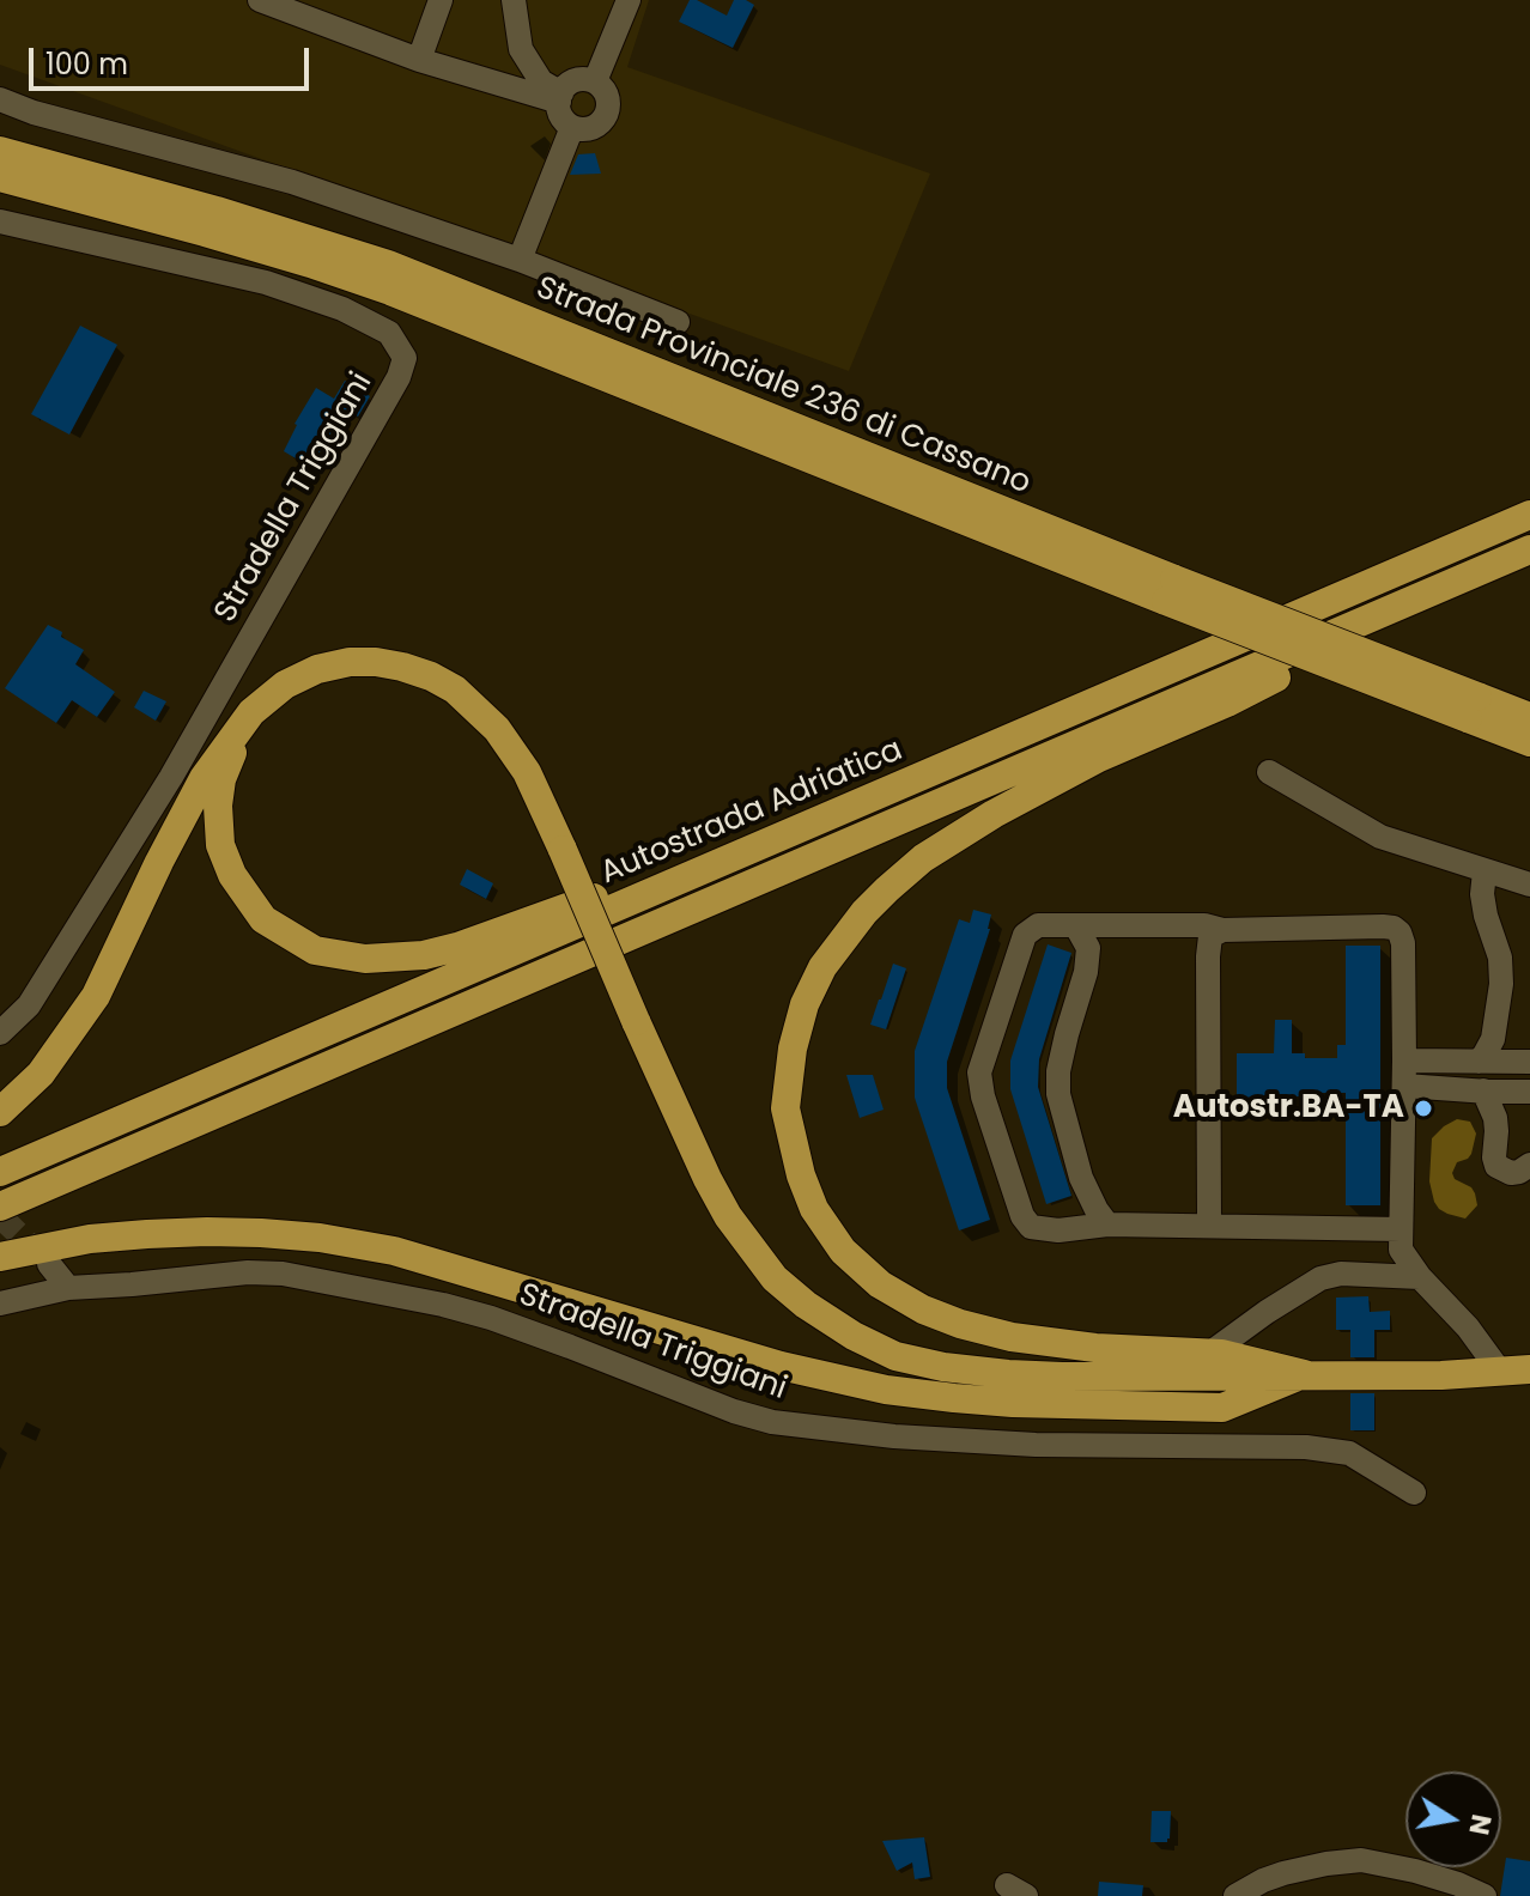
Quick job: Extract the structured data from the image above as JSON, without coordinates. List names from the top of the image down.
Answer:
{
  "streets": {
    "highway": ["Strada Provinciale 236 di Cassano", "Autostrada Adriatica"],
    "street": ["Stradella Triggiani"]
  },
  "places": ["Autostr.BA-TA"],
  "scale_bar": "100 m",
  "north": "right"
}
